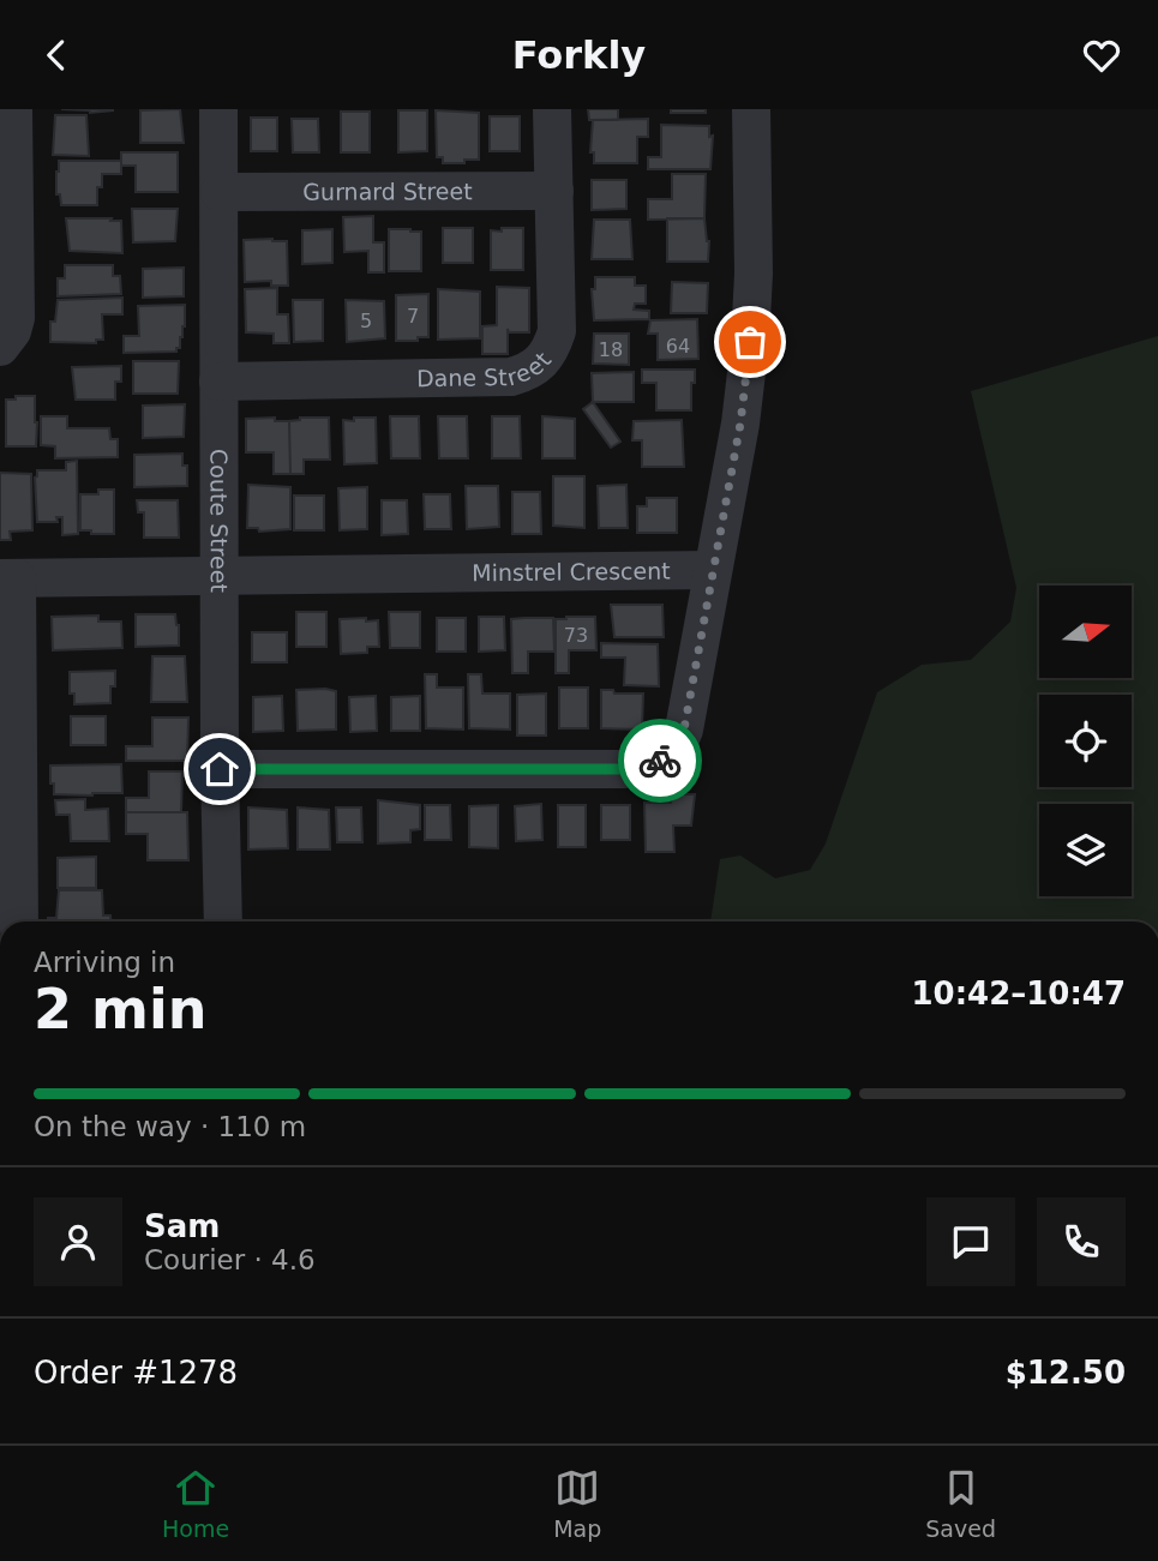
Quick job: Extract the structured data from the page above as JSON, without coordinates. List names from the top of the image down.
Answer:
{
  "streets": {
    "street": [
      "Gurnard Street",
      "Dane Street",
      "Coute Street",
      "Minstrel Crescent"
    ]
  },
  "crossings": [
    ["Gurnard Street", "Dane Street"],
    ["Gurnard Street", "Coute Street"],
    ["Dane Street", "Coute Street"],
    ["Coute Street", "Minstrel Crescent"]
  ],
  "house_numbers": [
    "7",
    "5",
    "64",
    "18",
    "73"
  ],
  "north": "right",
  "page": {
    "header": "Forkly",
    "heading": ["2 min", "Arriving in", "10:42–10:47"],
    "panel": [
      "Sam",
      "Courier · 4.6",
      "Order #1278",
      "$12.50"
    ],
    "bar": "On the way · 110 m",
    "tabs": ["Home", "Map", "Saved"]
  }
}
